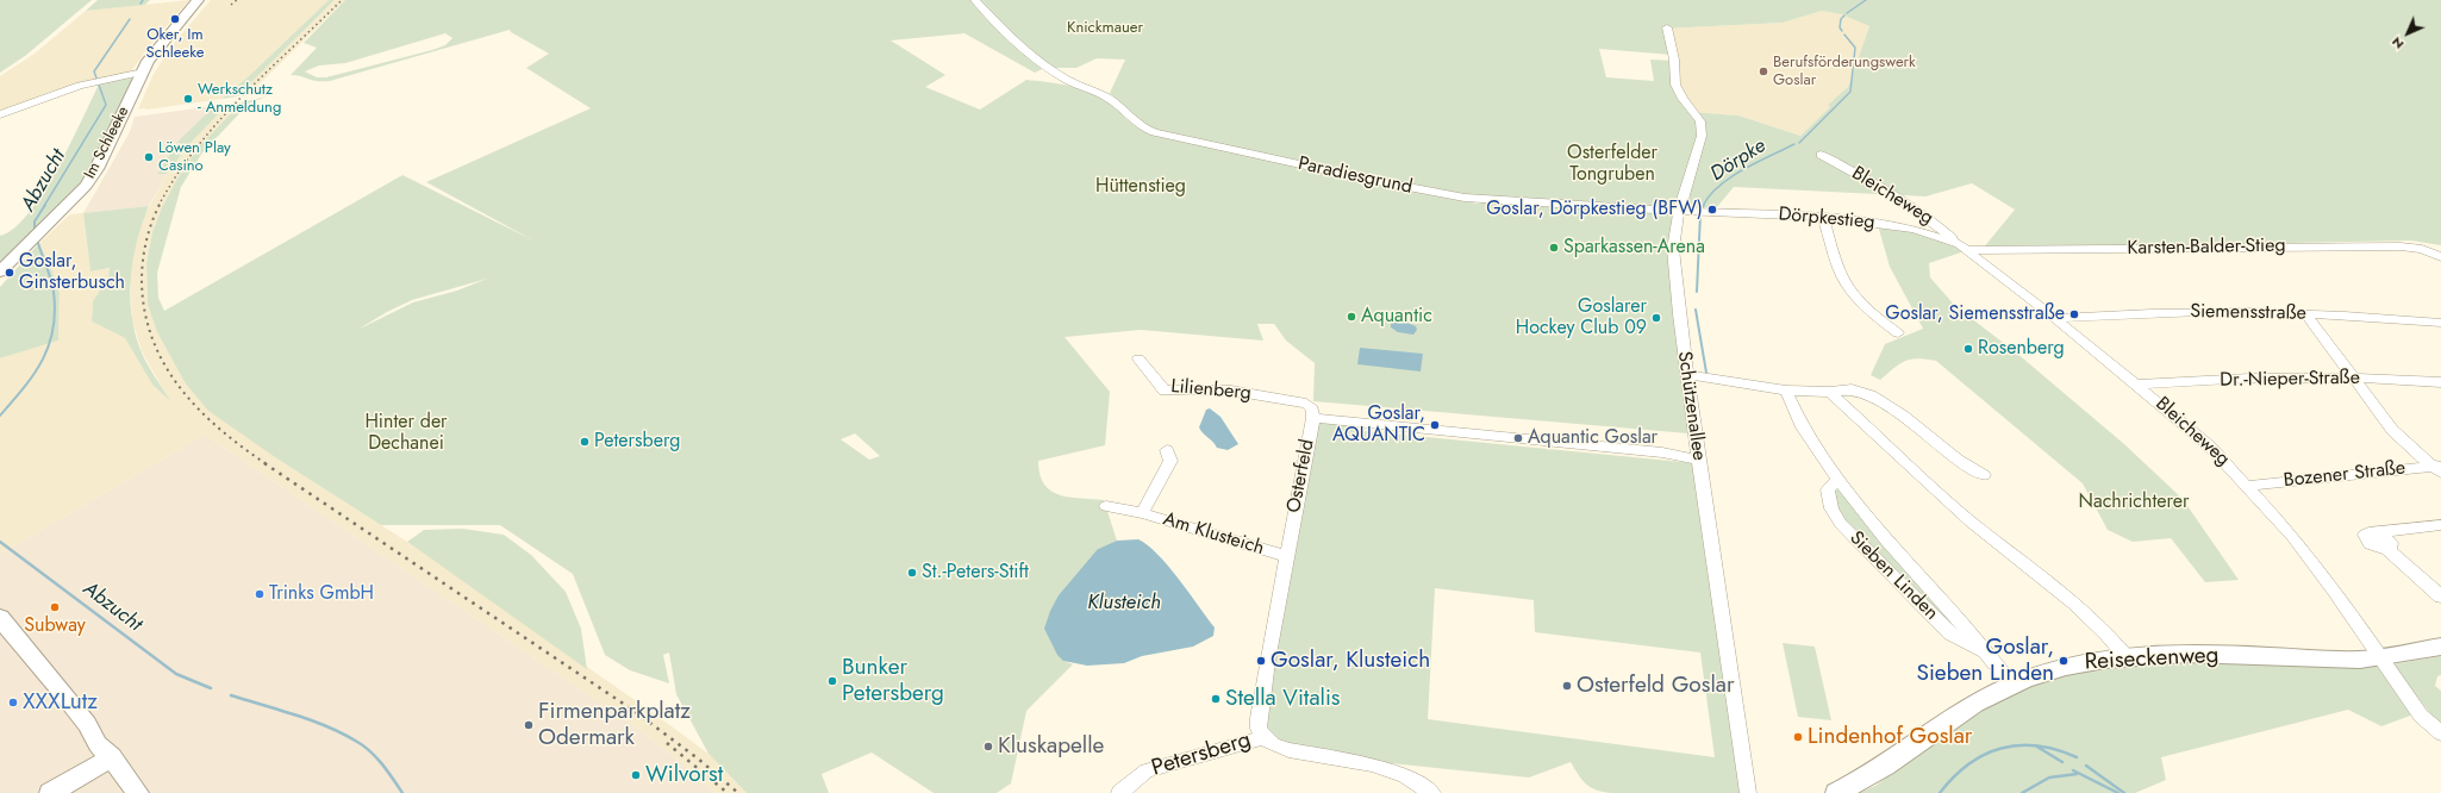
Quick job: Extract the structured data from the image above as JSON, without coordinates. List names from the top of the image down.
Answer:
{
  "streets": {
    "main road": ["Im Schleeke", "Reiseckenweg"],
    "street": [
      "Paradiesgrund",
      "Bleicheweg",
      "Dörpkestieg",
      "Karsten-Balder-Stieg",
      "Siemensstraße",
      "Dr.-Nieper-Straße",
      "Lilienberg",
      "Schützenallee",
      "Bozener Straße",
      "Osterfeld",
      "Am Klusteich",
      "Sieben Linden",
      "Petersberg"
    ]
  },
  "crossings": [
    ["Paradiesgrund", "Dörpkestieg"],
    ["Paradiesgrund", "Schützenallee"],
    ["Bleicheweg", "Dörpkestieg"],
    ["Bleicheweg", "Karsten-Balder-Stieg"],
    ["Bleicheweg", "Siemensstraße"],
    ["Bleicheweg", "Dr.-Nieper-Straße"],
    ["Bleicheweg", "Bozener Straße"],
    ["Bleicheweg", "Reiseckenweg"],
    ["Dörpkestieg", "Karsten-Balder-Stieg"],
    ["Dörpkestieg", "Schützenallee"],
    ["Lilienberg", "Osterfeld"],
    ["Schützenallee", "Osterfeld"],
    ["Osterfeld", "Am Klusteich"],
    ["Osterfeld", "Petersberg"],
    ["Sieben Linden", "Reiseckenweg"]
  ],
  "water": ["Dörpke", "Abzucht", "Klusteich"],
  "parks": [
    "Knickmauer",
    "Osterfelder Tongruben",
    "Hüttenstieg",
    "Hinter der Dechanei",
    "Nachrichterer"
  ],
  "places": [
    "Oker, Im Schleeke",
    "Berufsförderungswerk Goslar",
    "Werkschutz - Anmeldung",
    "Löwen Play Casino",
    "Goslar, Dörpkestieg (BFW)",
    "Sparkassen-Arena",
    "Goslar, Ginsterbusch",
    "Goslar, Siemensstraße",
    "Aquantic",
    "Goslarer Hockey Club 09",
    "Rosenberg",
    "Goslar, AQUANTIC",
    "Aquantic Goslar",
    "Petersberg",
    "St.-Peters-Stift",
    "Trinks GmbH",
    "Subway",
    "Goslar, Klusteich",
    "Goslar, Sieben Linden",
    "Bunker Petersberg",
    "Osterfeld Goslar",
    "Stella Vitalis",
    "XXXLutz",
    "Firmenparkplatz Odermark",
    "Lindenhof Goslar",
    "Kluskapelle",
    "Wilvorst"
  ],
  "north": "bottom left"
}
